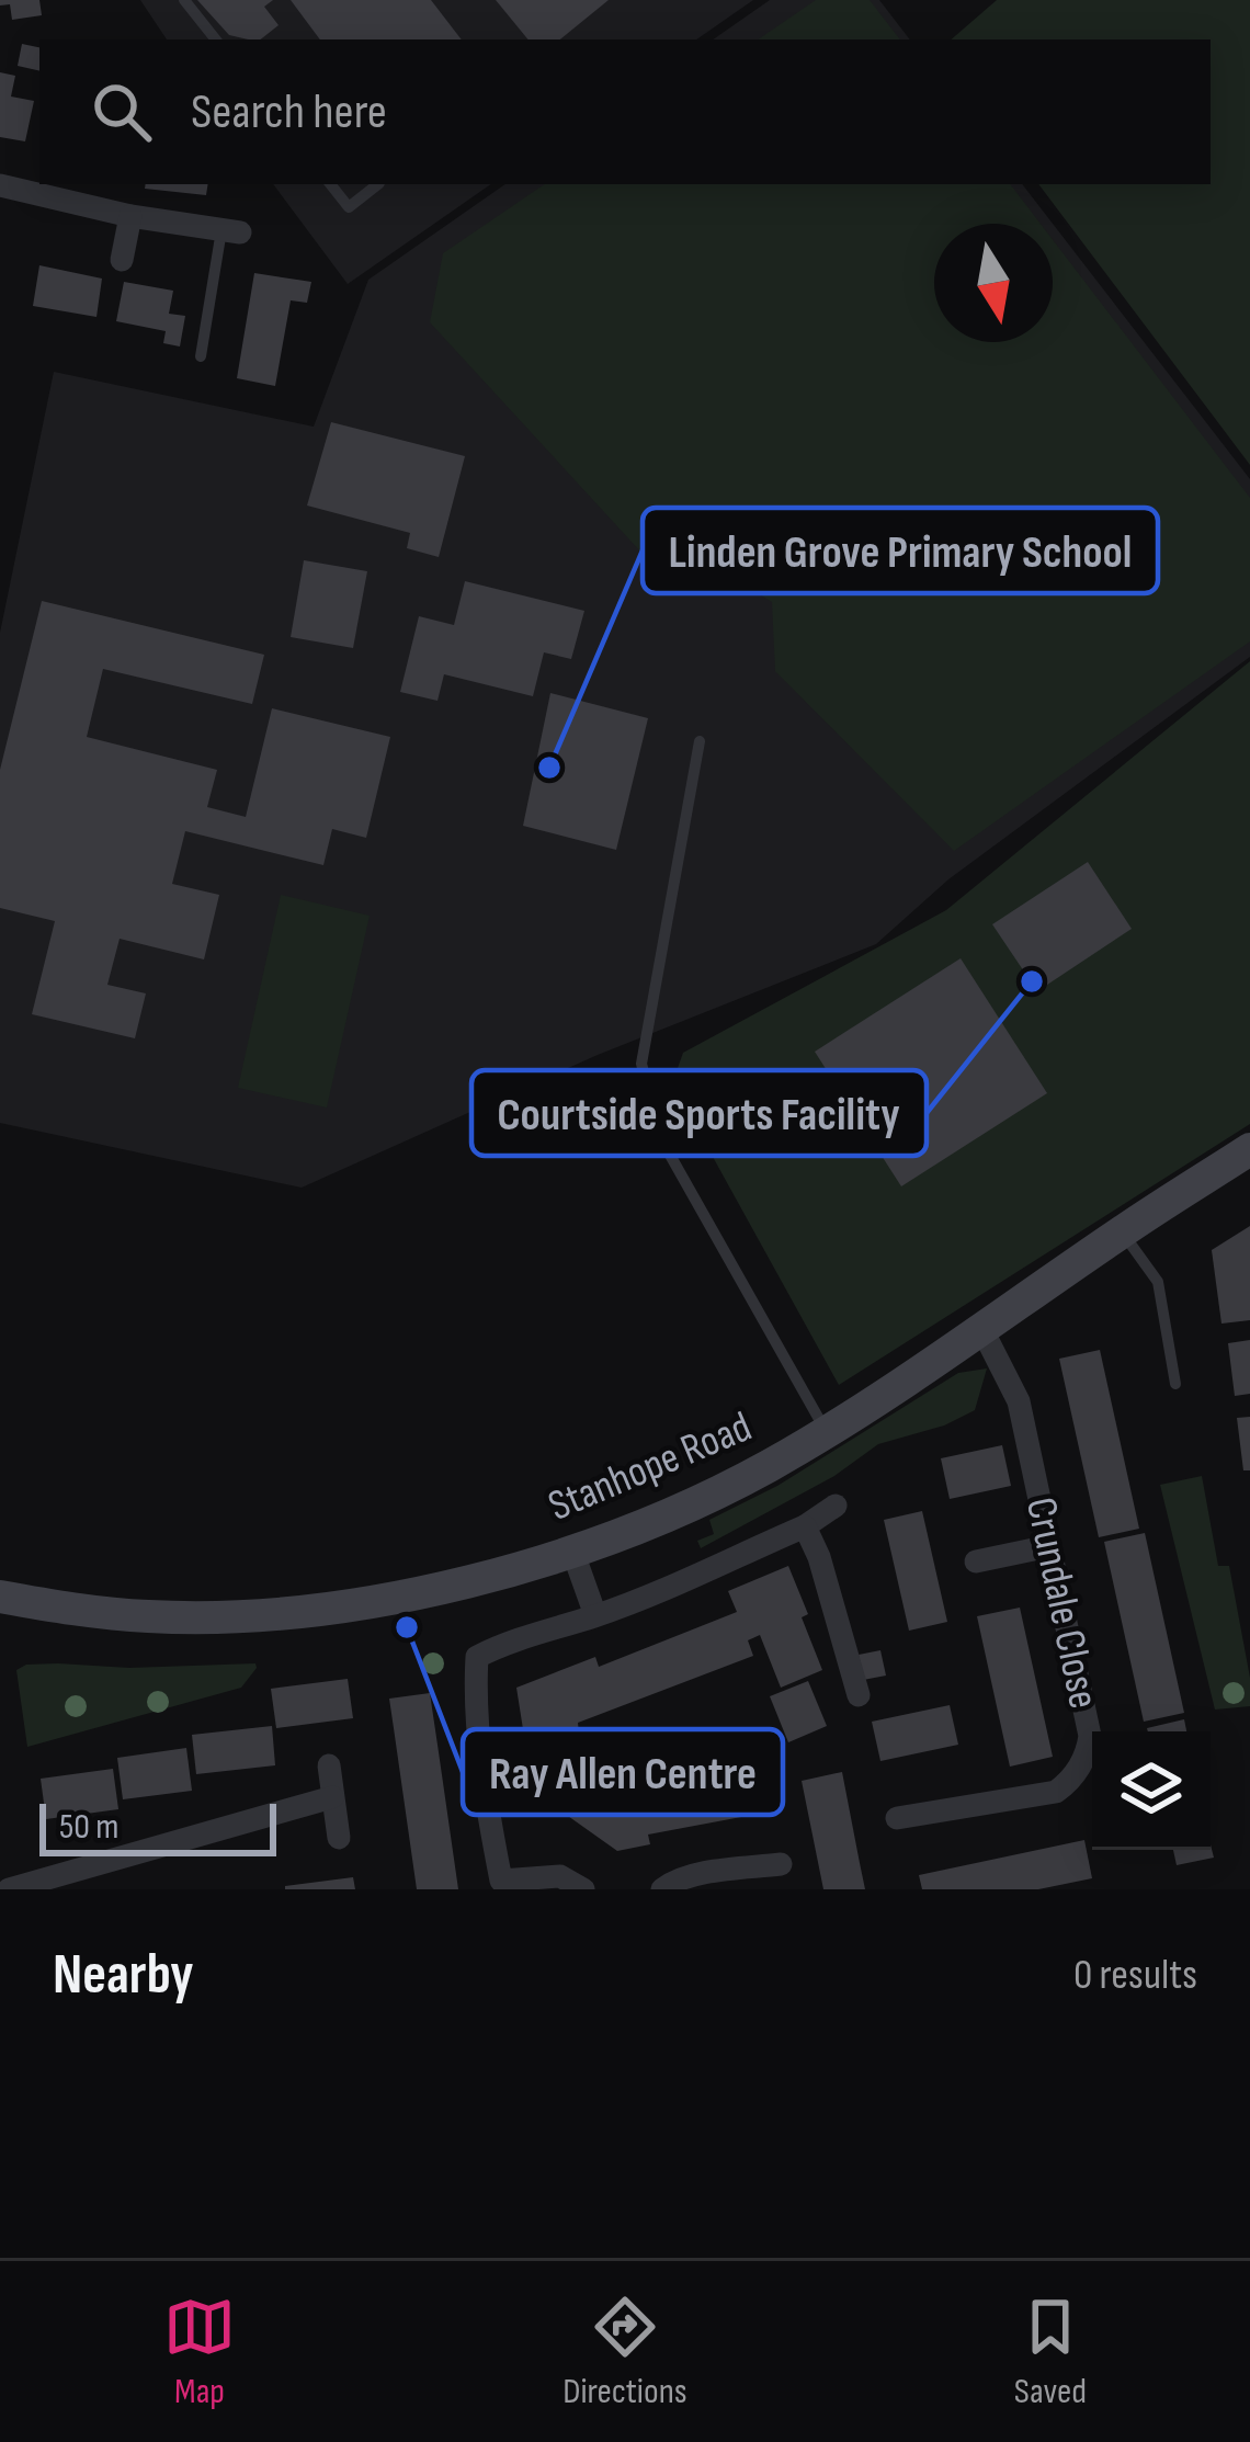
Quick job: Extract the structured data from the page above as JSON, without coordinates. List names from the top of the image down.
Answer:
{
  "streets": {
    "street": ["Stanhope Road", "Crundale Close"]
  },
  "crossings": [
    ["Stanhope Road", "Crundale Close"]
  ],
  "places": ["Linden Grove Primary School", "Courtside Sports Facility", "Ray Allen Centre"],
  "scale_bar": "50 m",
  "north": "bottom",
  "page": {
    "search": "Search here",
    "scale": "50 m",
    "heading": ["Nearby", "0 results"],
    "nav": ["Map", "Directions", "Saved"]
  }
}
